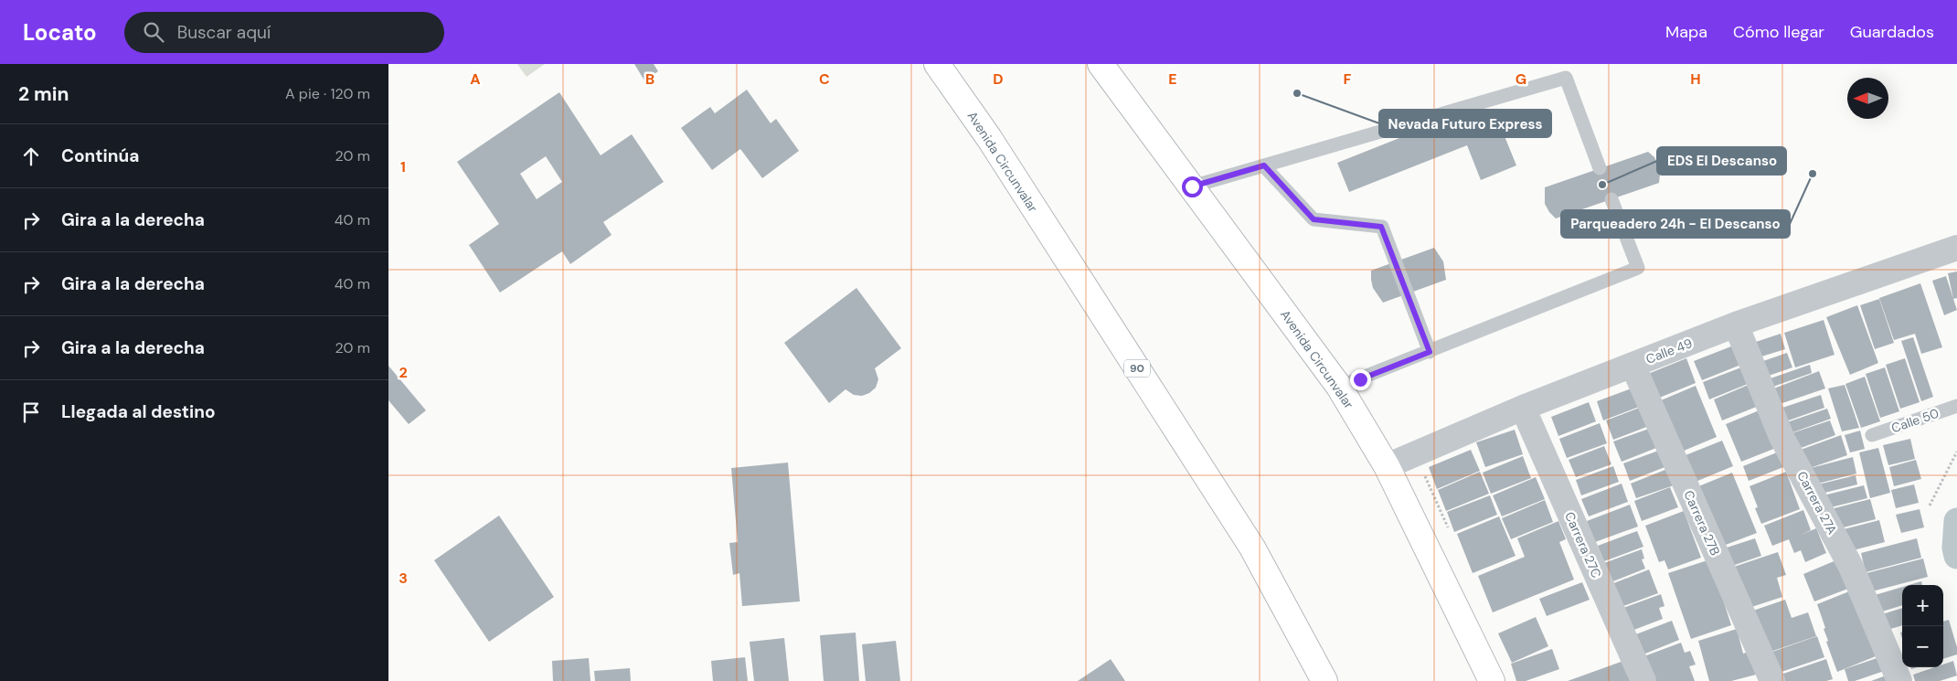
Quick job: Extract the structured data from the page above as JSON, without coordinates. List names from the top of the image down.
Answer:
{
  "streets": {
    "highway": ["Avenida Circunvalar", "90"],
    "street": [
      "Calle 49",
      "Carrera 27A",
      "Carrera 27B",
      "Carrera 27C"
    ],
    "lane": ["Calle 50"]
  },
  "crossings": [
    ["Avenida Circunvalar", "Calle 49"],
    ["Calle 49", "Carrera 27A"],
    ["Calle 49", "Carrera 27B"],
    ["Calle 49", "Carrera 27C"]
  ],
  "places": ["Nevada Futuro Express", "Parqueadero 24h - El Descanso", "EDS El Descanso"],
  "north": "left",
  "page": {
    "header": "Locato",
    "search": "Buscar aquí",
    "nav": ["Mapa", "Cómo llegar", "Guardados"],
    "heading": ["2 min", "A pie · 120 m"],
    "list": [
      ["Continúa", "20 m"],
      ["Gira a la derecha", "40 m"],
      ["Gira a la derecha", "40 m"],
      ["Gira a la derecha", "20 m"],
      "Llegada al destino"
    ],
    "map_buttons": ["+", "−"]
  },
  "grid": {
    "columns": [
      "A",
      "B",
      "C",
      "D",
      "E",
      "F",
      "G",
      "H"
    ],
    "rows": ["1", "2", "3"]
  }
}
